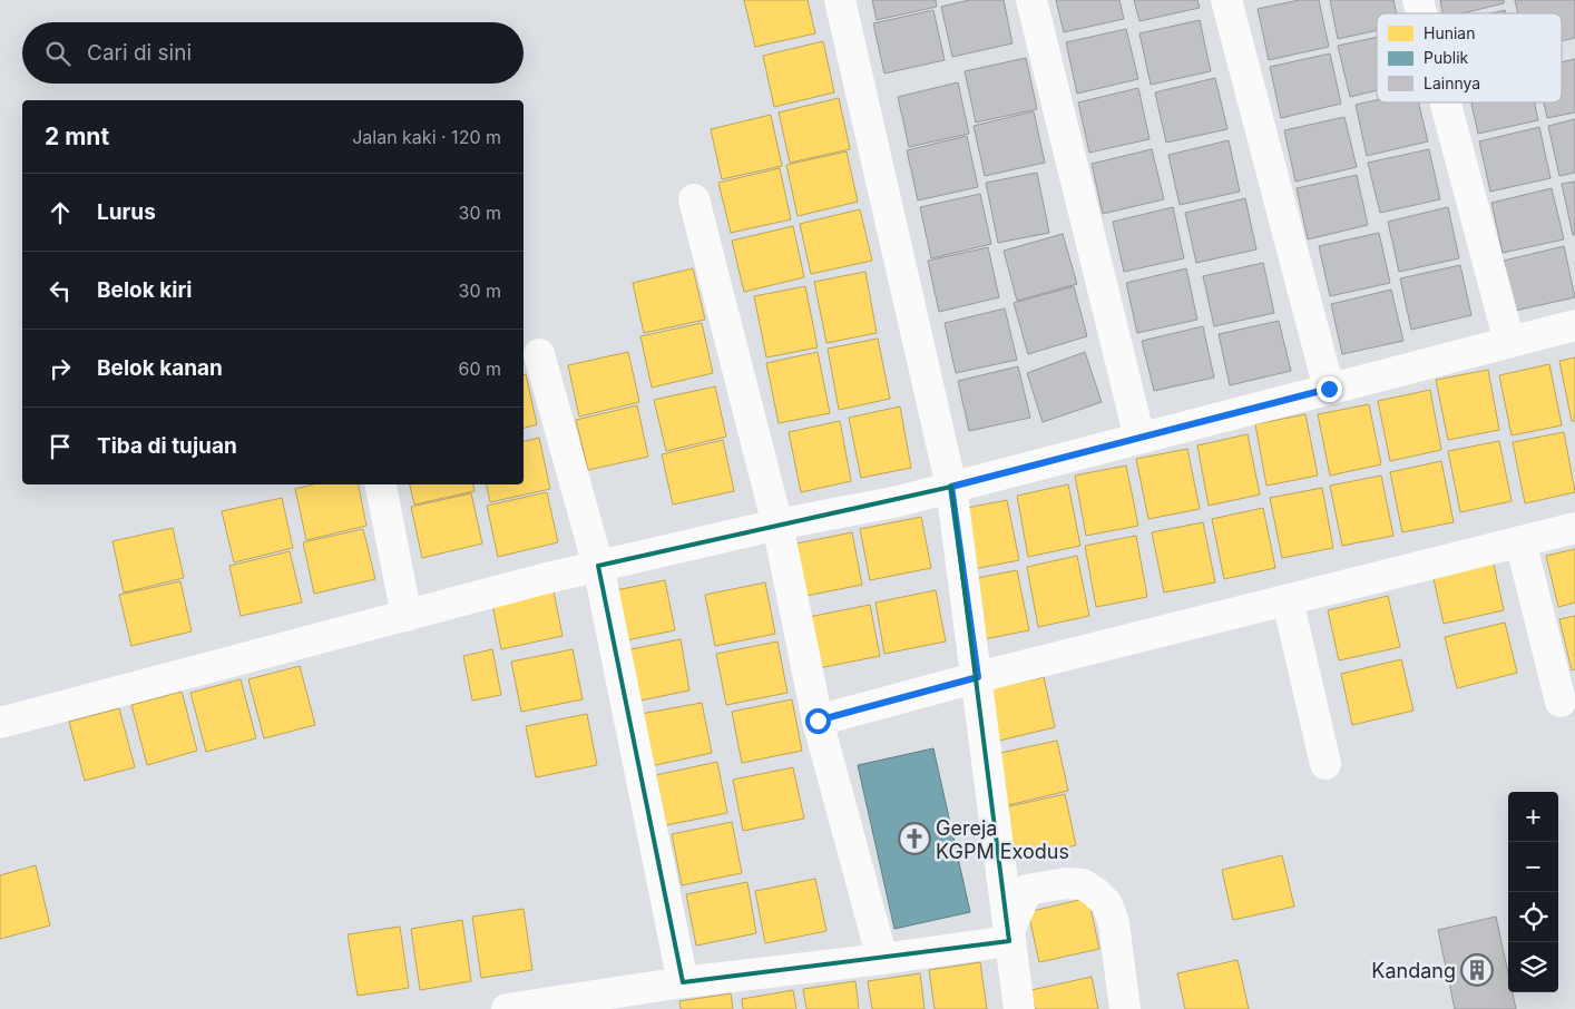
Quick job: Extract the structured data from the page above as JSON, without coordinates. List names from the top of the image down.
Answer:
{
  "places": {
    "church": ["Gereja KGPM Exodus"],
    "building": ["Kandang"]
  },
  "legend": ["Hunian", "Publik", "Lainnya"],
  "page": {
    "search": "Cari di sini",
    "heading": ["2 mnt", "Jalan kaki · 120 m"],
    "list": [
      ["Lurus", "30 m"],
      ["Belok kiri", "30 m"],
      ["Belok kanan", "60 m"],
      "Tiba di tujuan"
    ],
    "map_buttons": ["+", "−"]
  }
}
